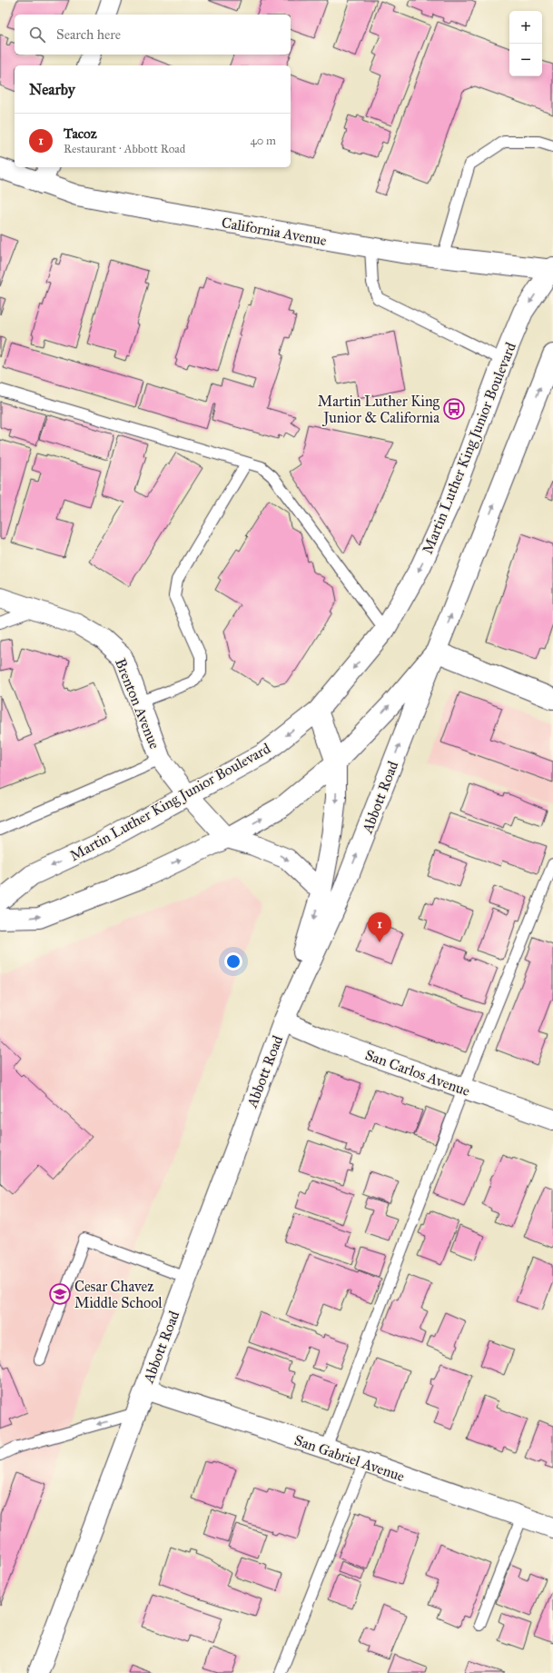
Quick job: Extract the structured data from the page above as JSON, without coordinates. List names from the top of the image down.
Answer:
{
  "streets": {
    "street": [
      "California Avenue",
      "Martin Luther King Junior Boulevard",
      "Brenton Avenue",
      "Abbott Road",
      "San Carlos Avenue",
      "San Gabriel Avenue"
    ]
  },
  "crossings": [
    ["California Avenue", "Martin Luther King Junior Boulevard"],
    ["Martin Luther King Junior Boulevard", "Brenton Avenue"],
    ["Martin Luther King Junior Boulevard", "Abbott Road"],
    ["Abbott Road", "San Carlos Avenue"],
    ["Abbott Road", "San Gabriel Avenue"]
  ],
  "places": {
    "bus stop": ["Martin Luther King Junior & California"],
    "school or university": ["Cesar Chavez Middle School"]
  },
  "page": {
    "map_buttons": ["+", "−"],
    "search": "Search here",
    "heading": "Nearby",
    "list": [
      {
        "mark": "1",
        "name": "Tacoz",
        "note": "Restaurant · Abbott Road",
        "value": "40 m"
      }
    ],
    "pins": "1"
  }
}
